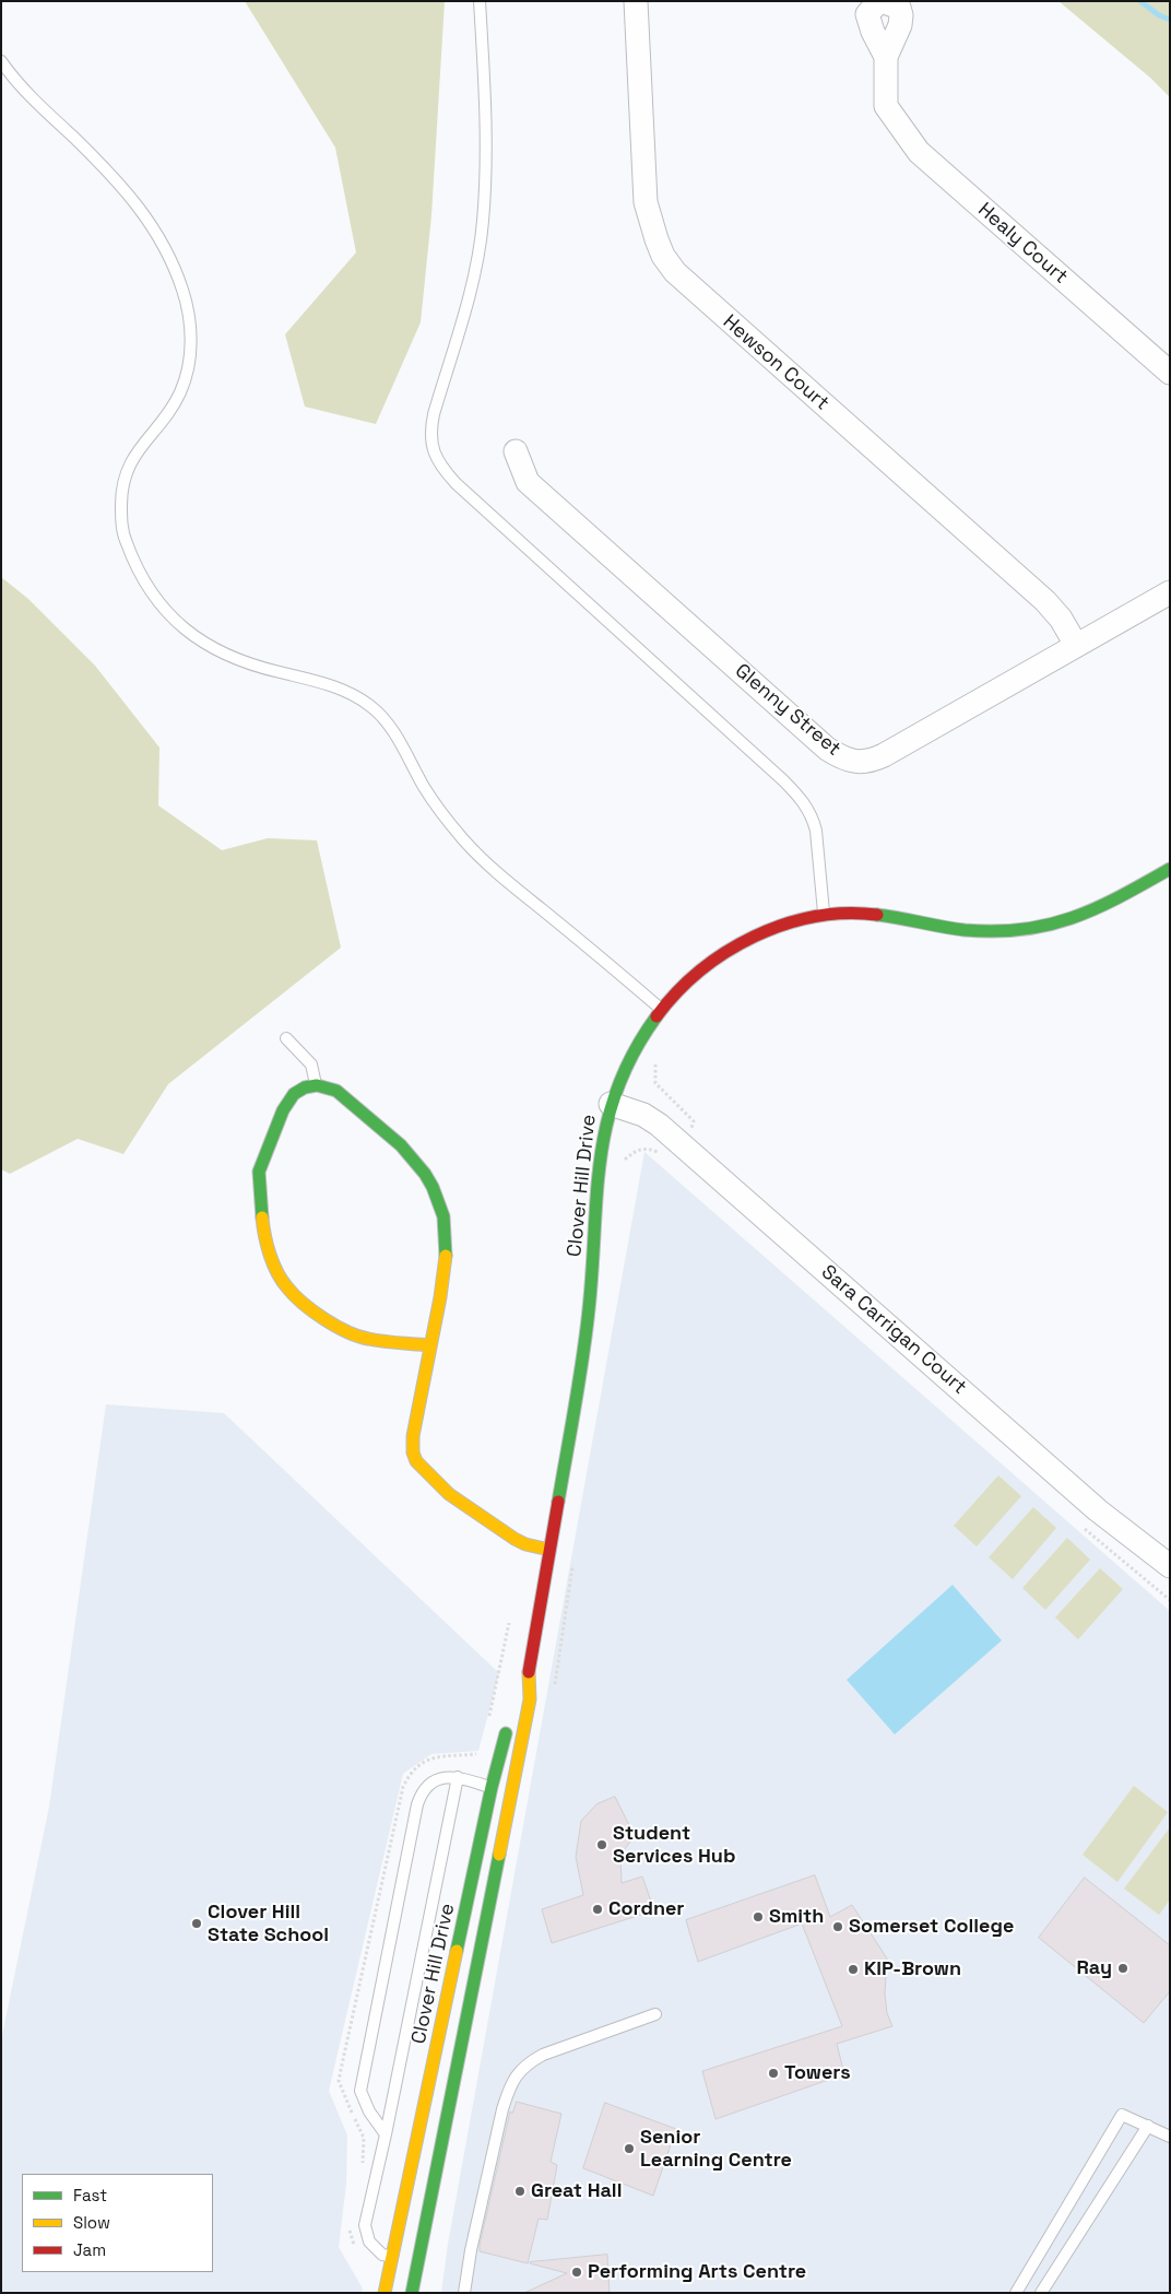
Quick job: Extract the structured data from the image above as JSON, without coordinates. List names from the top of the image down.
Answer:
{
  "streets": {
    "street": [
      "Healy Court",
      "Hewson Court",
      "Glenny Street",
      "Clover Hill Drive",
      "Sara Carrigan Court"
    ]
  },
  "crossings": [
    ["Hewson Court", "Glenny Street"],
    ["Clover Hill Drive", "Sara Carrigan Court"]
  ],
  "places": [
    "Student Services Hub",
    "Cordner",
    "Smith",
    "Clover Hill State School",
    "Somerset College",
    "Ray",
    "KIP-Brown",
    "Towers",
    "Senior Learning Centre",
    "Great Hall",
    "Performing Arts Centre"
  ],
  "legend": ["Fast", "Slow", "Jam"]
}
